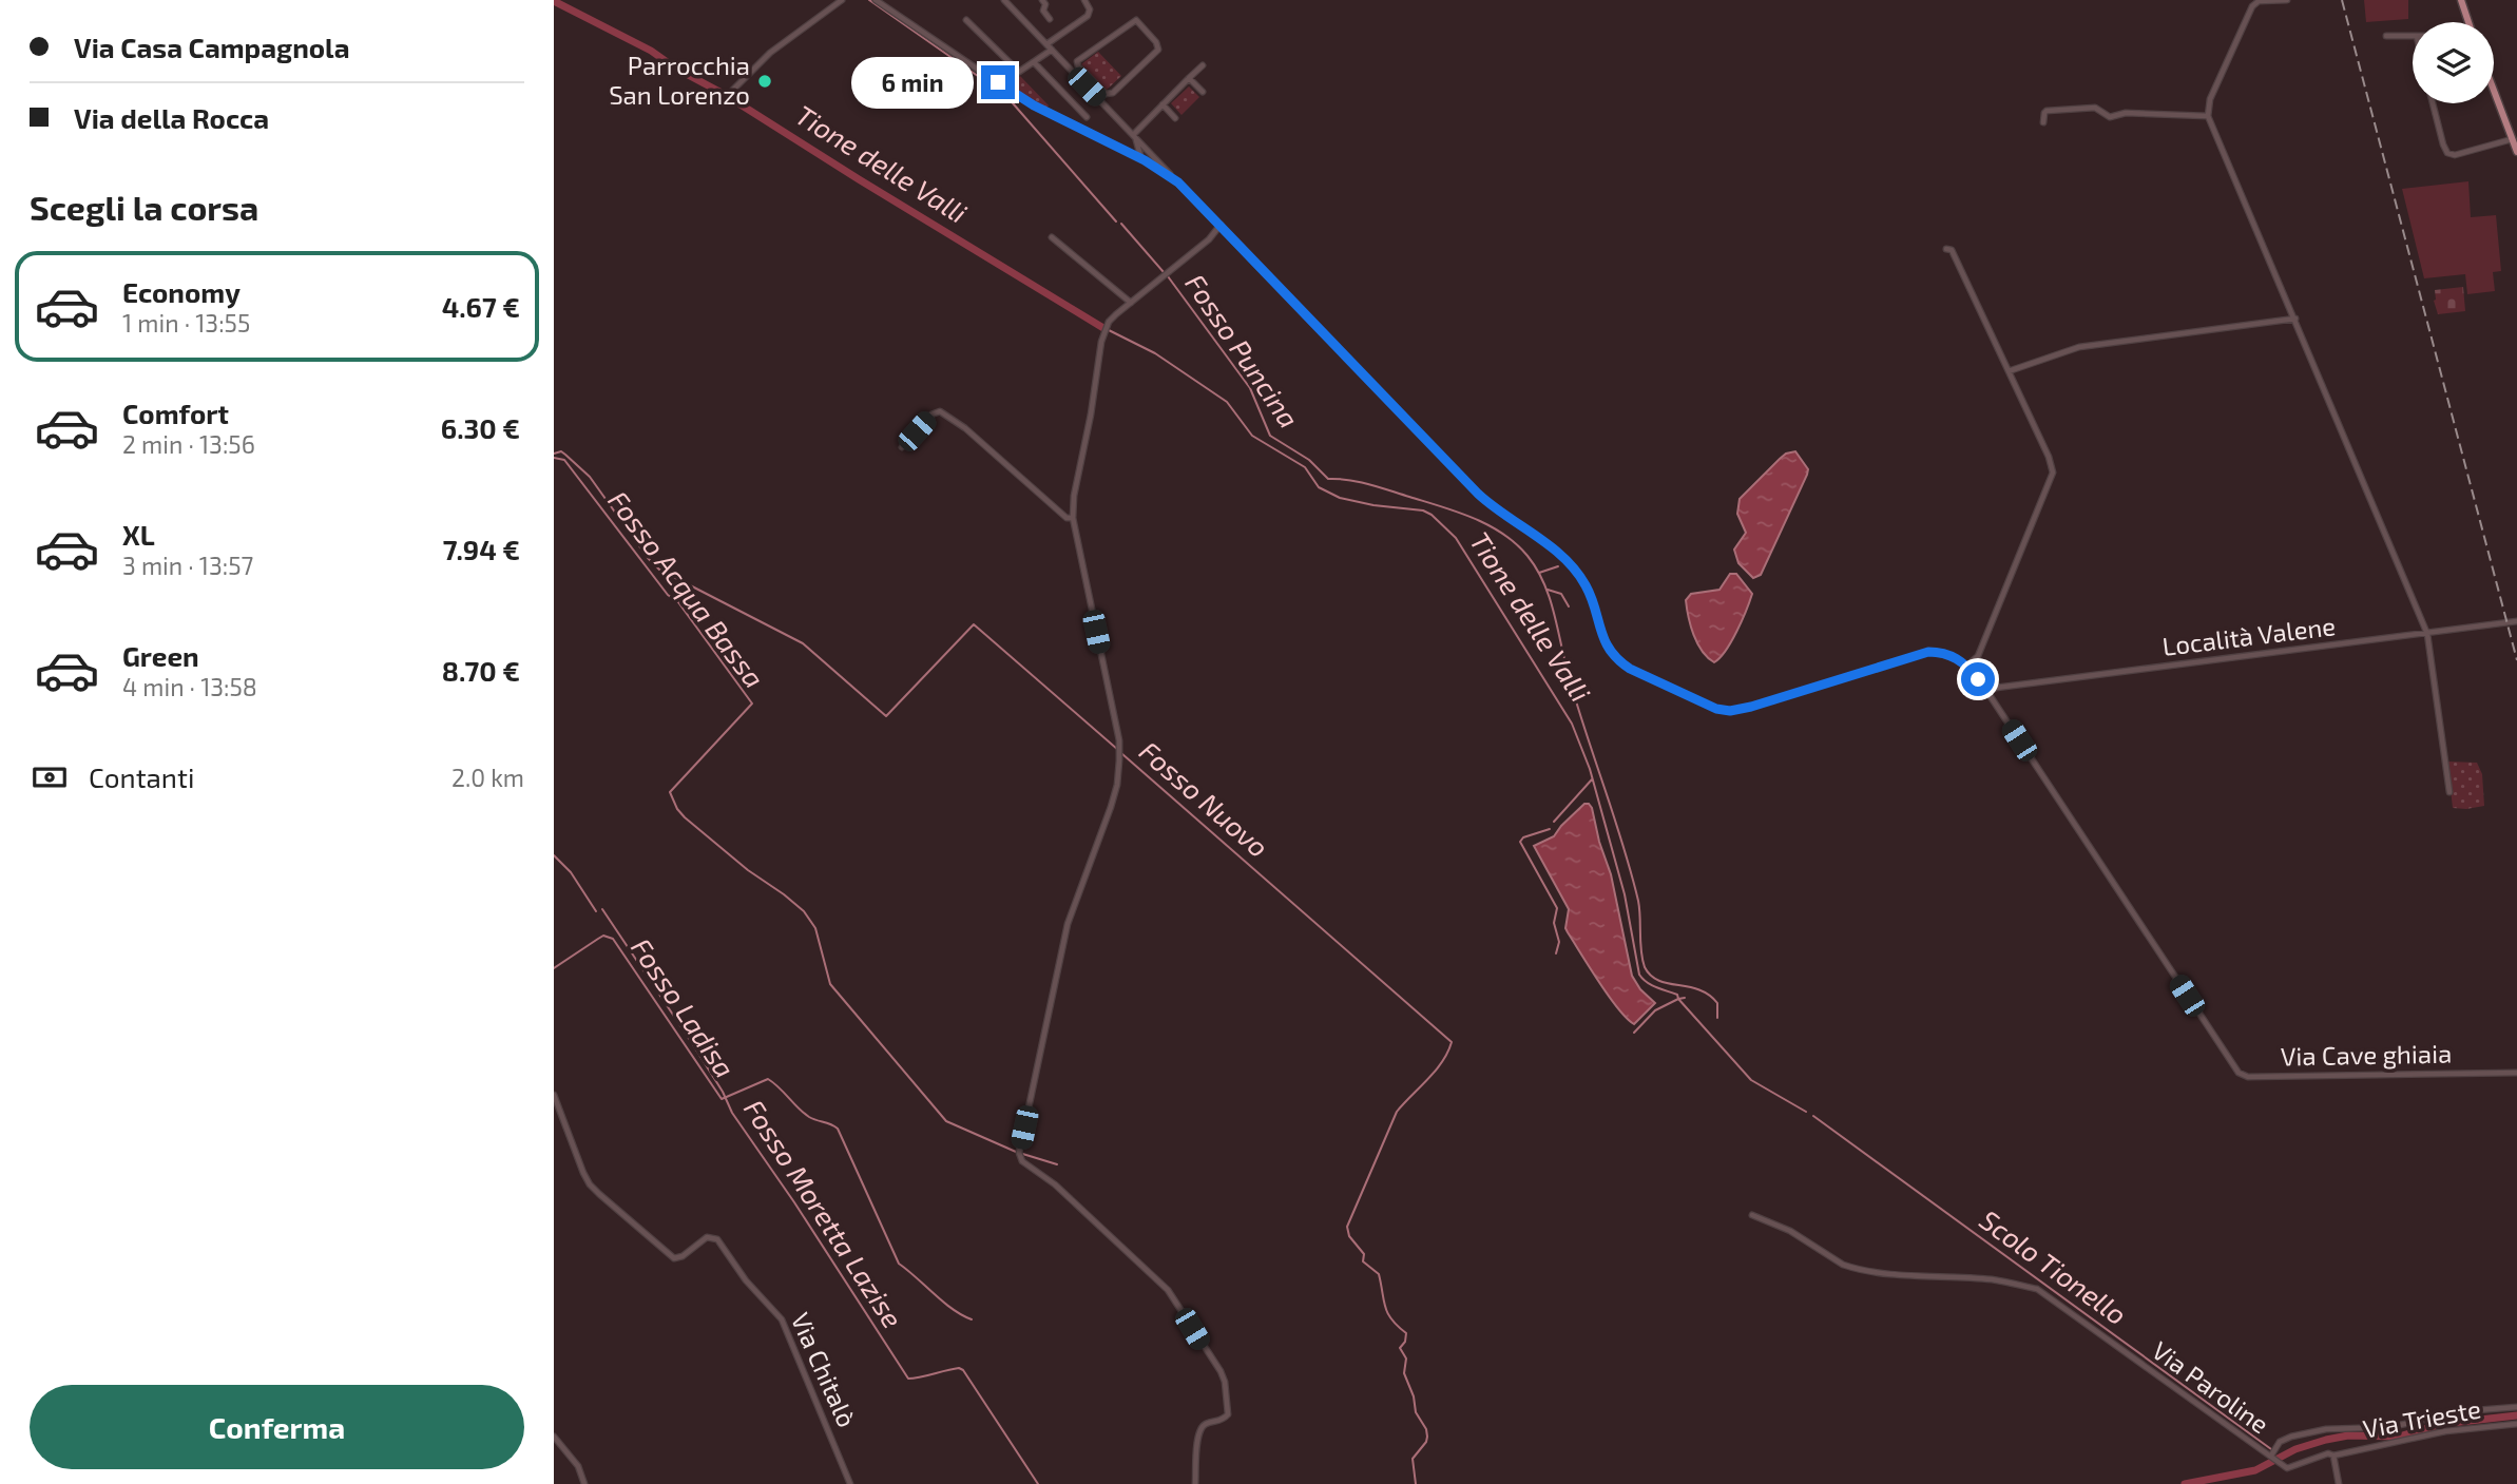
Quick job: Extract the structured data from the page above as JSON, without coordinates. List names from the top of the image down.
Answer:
{
  "streets": {
    "street": [
      "Località Valene",
      "Via Cave ghiaia",
      "Via Chitalò",
      "Via Paroline",
      "Via Trieste"
    ]
  },
  "crossings": [
    ["Località Valene", "Via Cave ghiaia"],
    ["Via Paroline", "Via Trieste"]
  ],
  "water": [
    "Tione delle Valli",
    "Fosso Puncina",
    "Fosso Acqua Bassa",
    "Fosso Nuovo",
    "Fosso Ladisa",
    "Fosso Moretta Lazise",
    "Scolo Tionello"
  ],
  "places": ["Parrocchia San Lorenzo"],
  "page": {
    "banner": ["Via Casa Campagnola", "Via della Rocca"],
    "bubble": "6 min",
    "heading": "Scegli la corsa",
    "list": [
      {
        "name": "Economy",
        "note": "1 min · 13:55",
        "value": "4.67 €"
      },
      {
        "name": "Comfort",
        "note": "2 min · 13:56",
        "value": "6.30 €"
      },
      {
        "name": "XL",
        "note": "3 min · 13:57",
        "value": "7.94 €"
      },
      {
        "name": "Green",
        "note": "4 min · 13:58",
        "value": "8.70 €"
      }
    ],
    "pay": ["Contanti", "2.0 km"],
    "buttons": "Conferma"
  }
}
